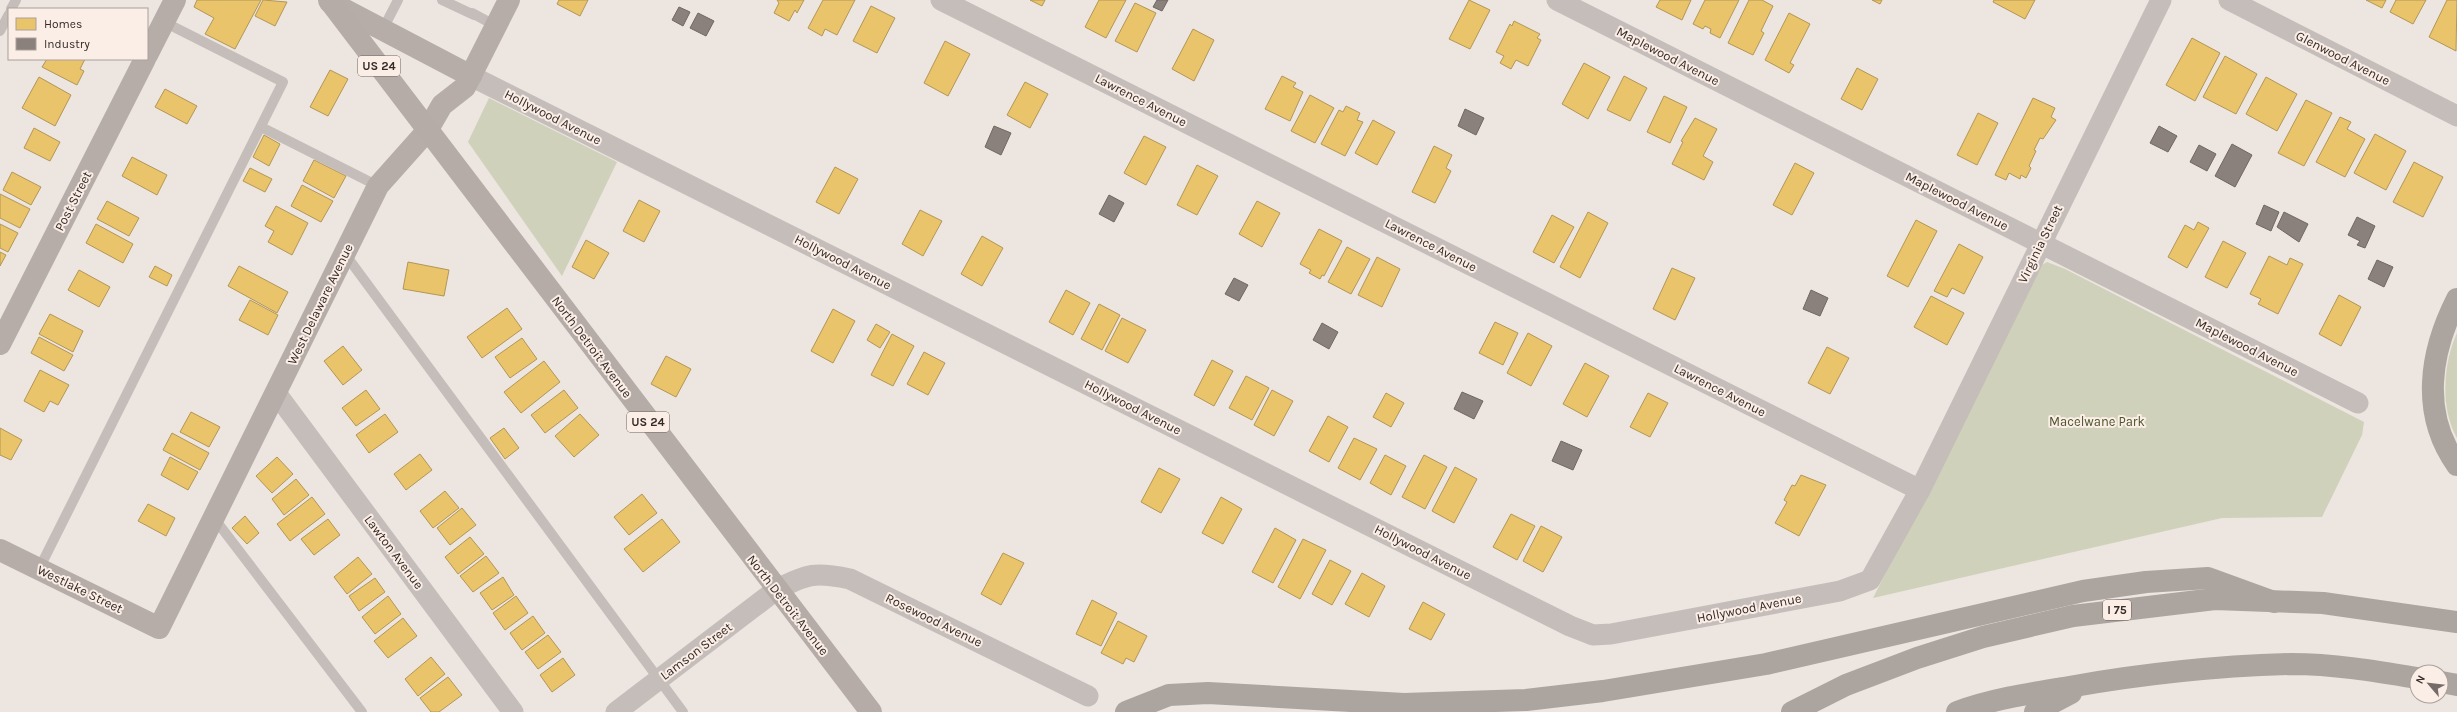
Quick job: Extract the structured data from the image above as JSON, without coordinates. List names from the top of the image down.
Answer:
{
  "streets": {
    "highway": ["I 75"],
    "main road": ["US 24", "North Detroit Avenue"],
    "street": [
      "Maplewood Avenue",
      "Glenwood Avenue",
      "Lawrence Avenue",
      "Hollywood Avenue",
      "Post Street",
      "Virginia Street",
      "West Delaware Avenue",
      "Lawton Avenue",
      "Westlake Street",
      "Rosewood Avenue",
      "Lamson Street"
    ]
  },
  "crossings": [
    ["Maplewood Avenue", "Virginia Street"],
    ["Lawrence Avenue", "Hollywood Avenue"],
    ["Lawrence Avenue", "Virginia Street"],
    ["Hollywood Avenue", "Virginia Street"],
    ["Hollywood Avenue", "West Delaware Avenue"],
    ["Hollywood Avenue", "North Detroit Avenue"],
    ["West Delaware Avenue", "North Detroit Avenue"],
    ["West Delaware Avenue", "Lawton Avenue"],
    ["West Delaware Avenue", "Westlake Street"],
    ["North Detroit Avenue", "Rosewood Avenue"],
    ["North Detroit Avenue", "Lamson Street"],
    ["Rosewood Avenue", "Lamson Street"]
  ],
  "parks": ["Macelwane Park"],
  "legend": ["Homes", "Industry"],
  "north": "top left"
}
